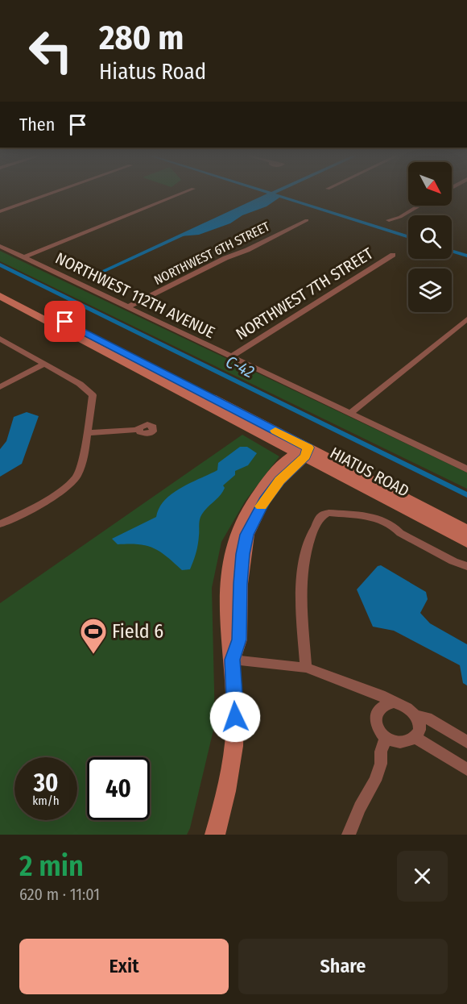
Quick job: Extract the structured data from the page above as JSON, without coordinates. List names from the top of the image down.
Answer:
{
  "streets": {
    "main road": ["HIATUS ROAD"],
    "street": ["NORTHWEST 6TH STREET", "NORTHWEST 7TH STREET", "NORTHWEST 112TH AVENUE"]
  },
  "crossings": [
    ["NORTHWEST 6TH STREET", "NORTHWEST 112TH AVENUE"],
    ["NORTHWEST 7TH STREET", "NORTHWEST 112TH AVENUE"]
  ],
  "water": ["C-42"],
  "places": {
    "sports": ["Field 6"]
  },
  "north": "bottom right",
  "page": {
    "turn": ["280 m", "Hiatus Road"],
    "then": "Then",
    "speed": "30 km/h",
    "limit": "40",
    "heading": ["2 min", "620 m · 11:01"],
    "buttons": ["Exit", "Share"]
  }
}
